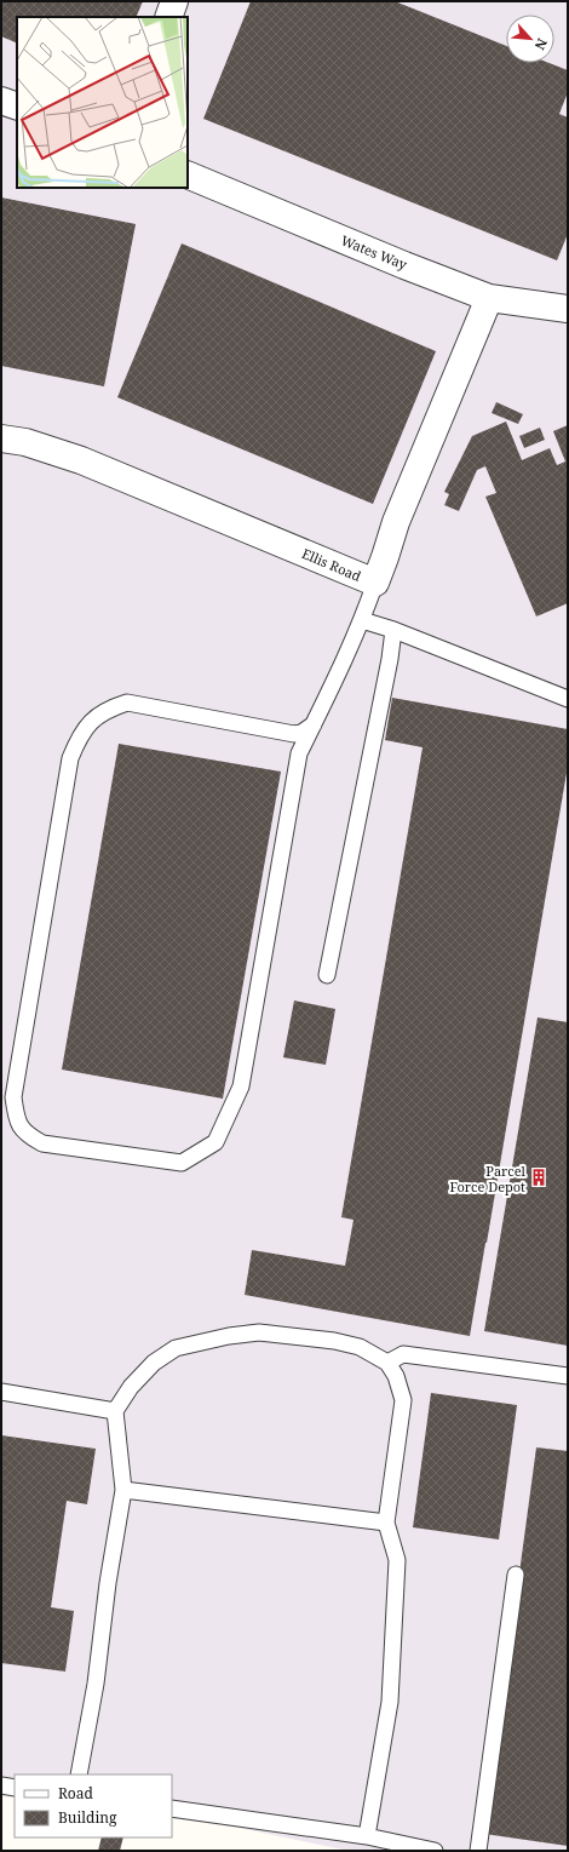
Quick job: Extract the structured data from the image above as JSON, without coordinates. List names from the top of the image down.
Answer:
{
  "streets": {
    "street": ["Wates Way", "Ellis Road"]
  },
  "crossings": [
    ["Wates Way", "Ellis Road"]
  ],
  "places": {
    "building": ["Parcel Force Depot"]
  },
  "legend": ["Road", "Building"],
  "north": "bottom right"
}
